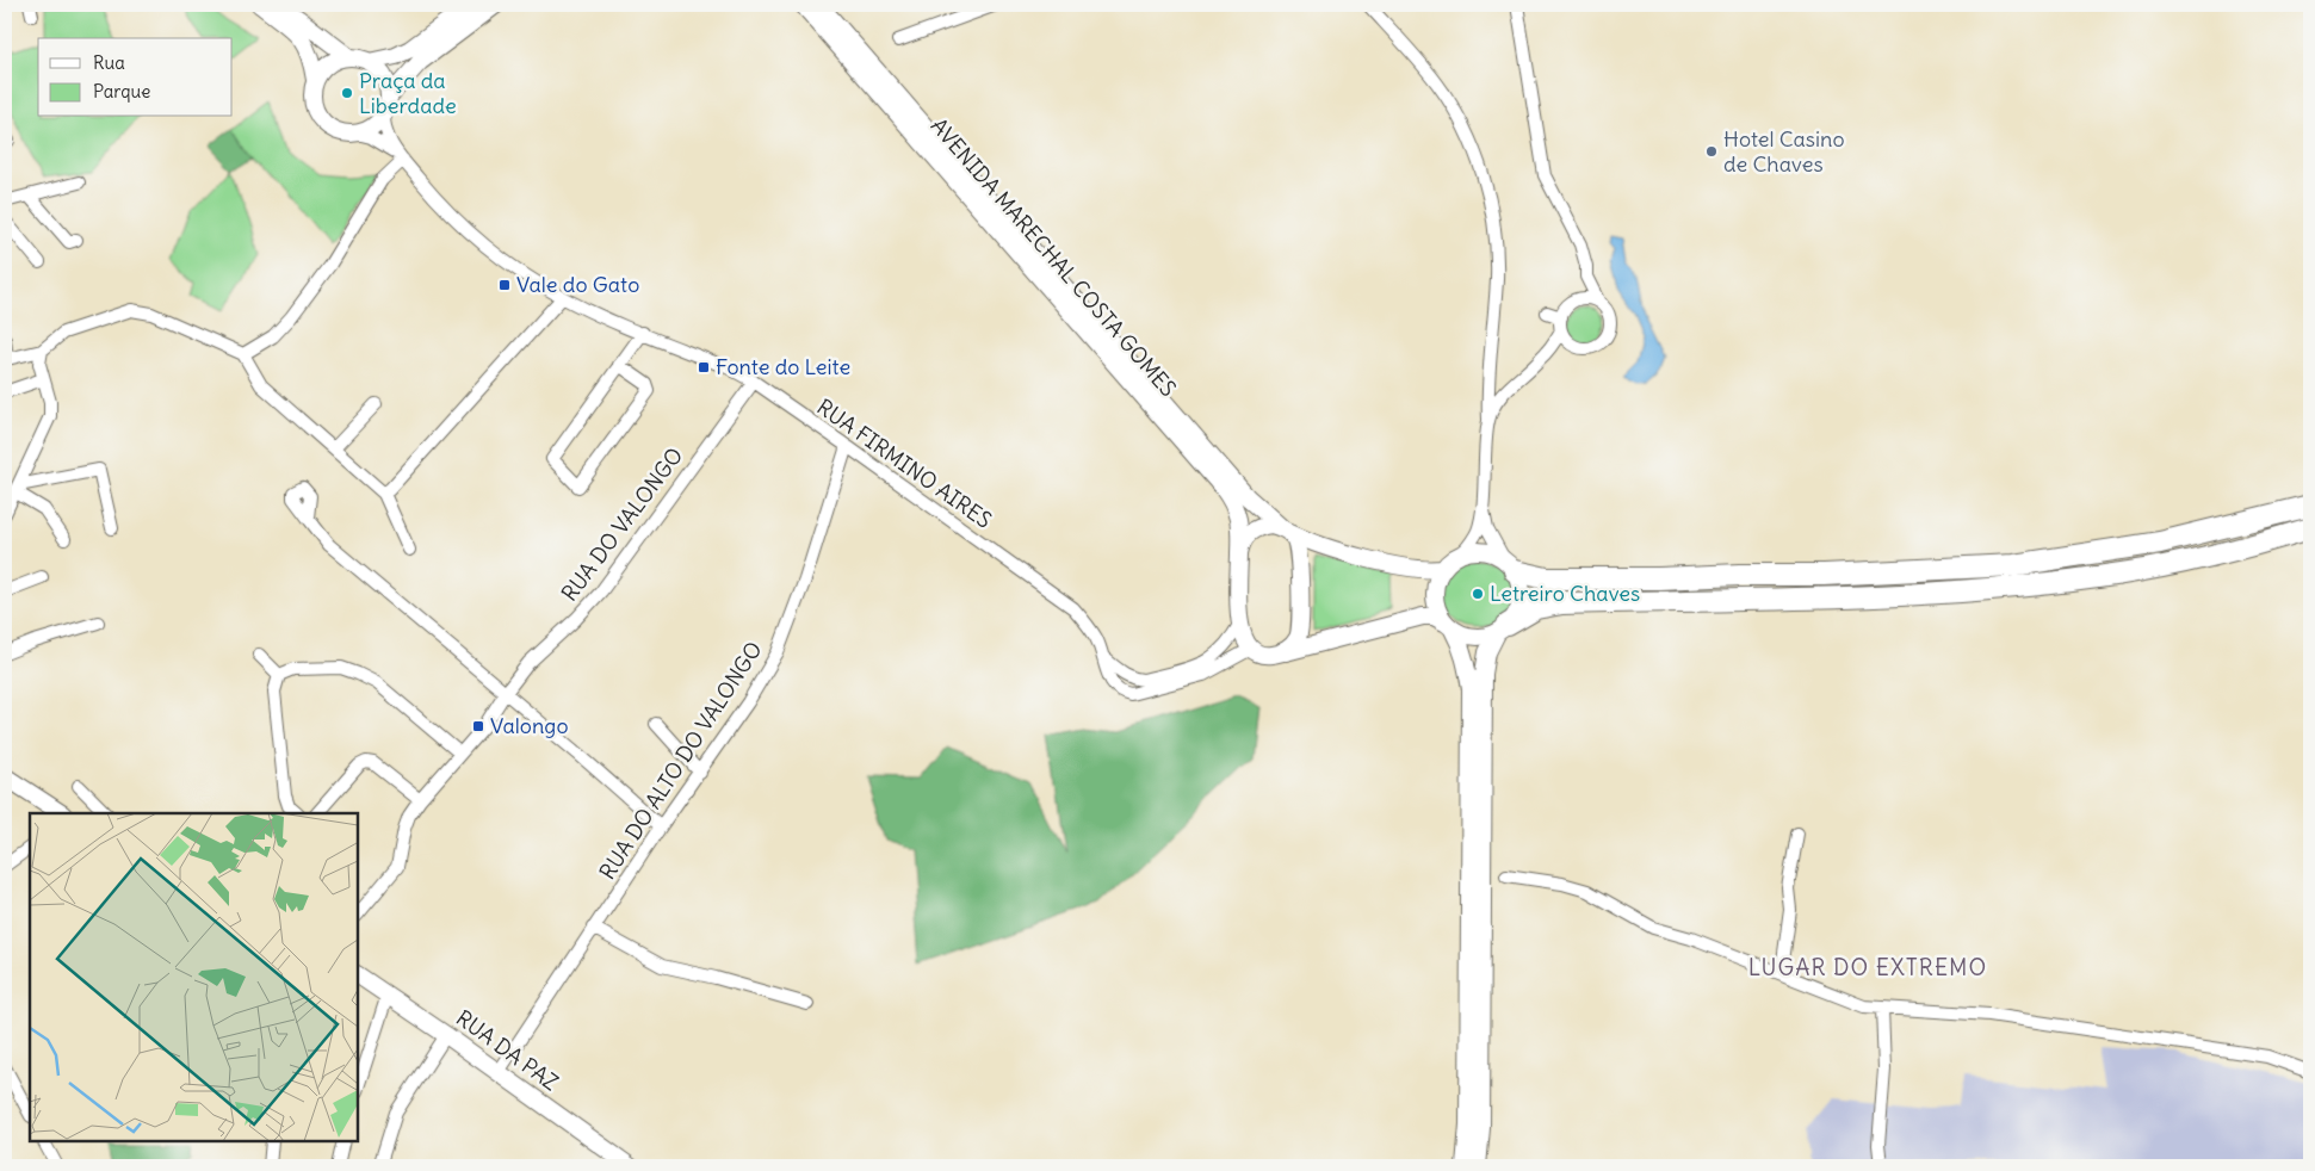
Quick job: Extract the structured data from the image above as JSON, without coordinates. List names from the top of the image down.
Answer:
{
  "streets": {
    "street": [
      "AVENIDA MARECHAL COSTA GOMES",
      "RUA FIRMINO AIRES",
      "RUA DO VALONGO",
      "RUA DO ALTO DO VALONGO",
      "RUA DA PAZ"
    ]
  },
  "crossings": [
    ["RUA FIRMINO AIRES", "RUA DO VALONGO"],
    ["RUA FIRMINO AIRES", "RUA DO ALTO DO VALONGO"],
    ["RUA DO ALTO DO VALONGO", "RUA DA PAZ"]
  ],
  "districts": ["LUGAR DO EXTREMO"],
  "places": {
    "other": ["Praça da Liberdade", "Hotel Casino de Chaves", "Letreiro Chaves"],
    "transit": ["Vale do Gato", "Fonte do Leite", "Valongo"]
  },
  "legend": ["Rua", "Parque"]
}
